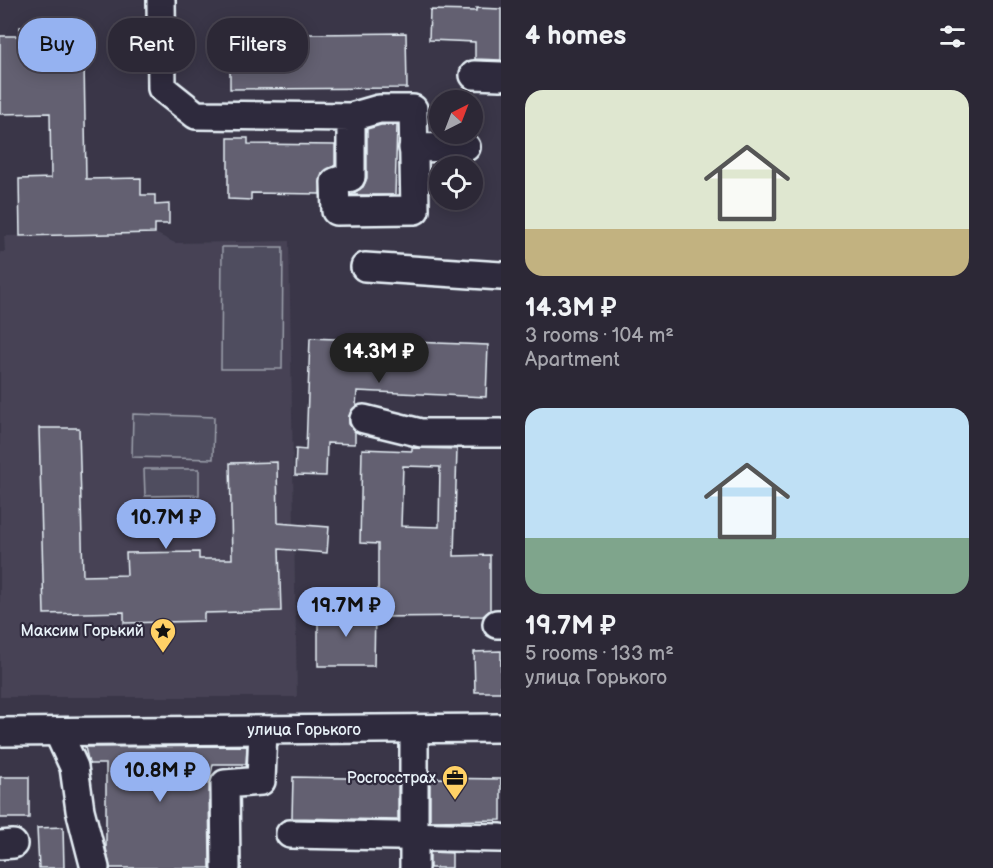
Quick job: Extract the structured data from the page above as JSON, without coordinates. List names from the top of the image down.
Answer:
{
  "streets": {
    "street": ["улица Горького"]
  },
  "places": {
    "place": ["Максим Горький"],
    "office": ["Росгосстрах"]
  },
  "north": "top right",
  "page": {
    "heading": "4 homes",
    "chip": ["Buy", "Rent", "Filters"],
    "list": [
      {
        "name": "14.3M ₽",
        "note": "3 rooms · 104 m² · Apartment"
      },
      {
        "name": "19.7M ₽",
        "note": "5 rooms · 133 m² · улица Горького"
      }
    ],
    "price": [
      "14.3M ₽",
      "10.7M ₽",
      "19.7M ₽",
      "10.8M ₽"
    ]
  }
}
